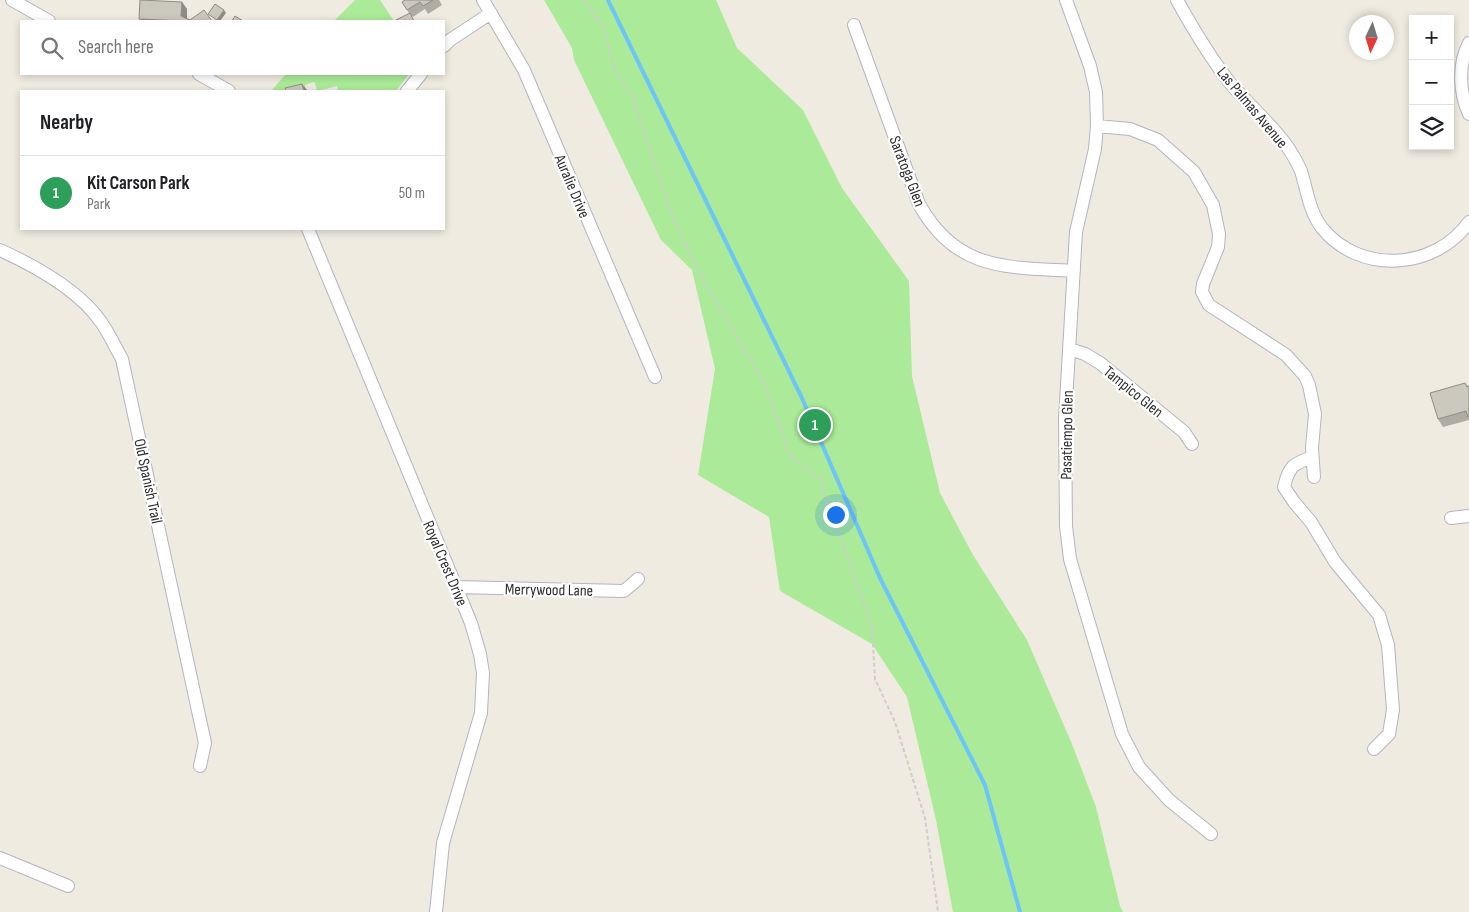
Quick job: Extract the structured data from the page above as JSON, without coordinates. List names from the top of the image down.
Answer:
{
  "streets": {
    "street": [
      "Las Palmas Avenue",
      "Saratoga Glen",
      "Auralie Drive",
      "Tampico Glen",
      "Pasatiempo Glen",
      "Old Spanish Trail",
      "Royal Crest Drive",
      "Merrywood Lane"
    ]
  },
  "crossings": [
    ["Saratoga Glen", "Pasatiempo Glen"],
    ["Tampico Glen", "Pasatiempo Glen"],
    ["Royal Crest Drive", "Merrywood Lane"]
  ],
  "north": "bottom",
  "page": {
    "map_buttons": ["+", "−"],
    "search": "Search here",
    "heading": "Nearby",
    "list": [
      {
        "mark": "1",
        "name": "Kit Carson Park",
        "note": "Park",
        "value": "50 m"
      }
    ],
    "pins": "1"
  }
}
